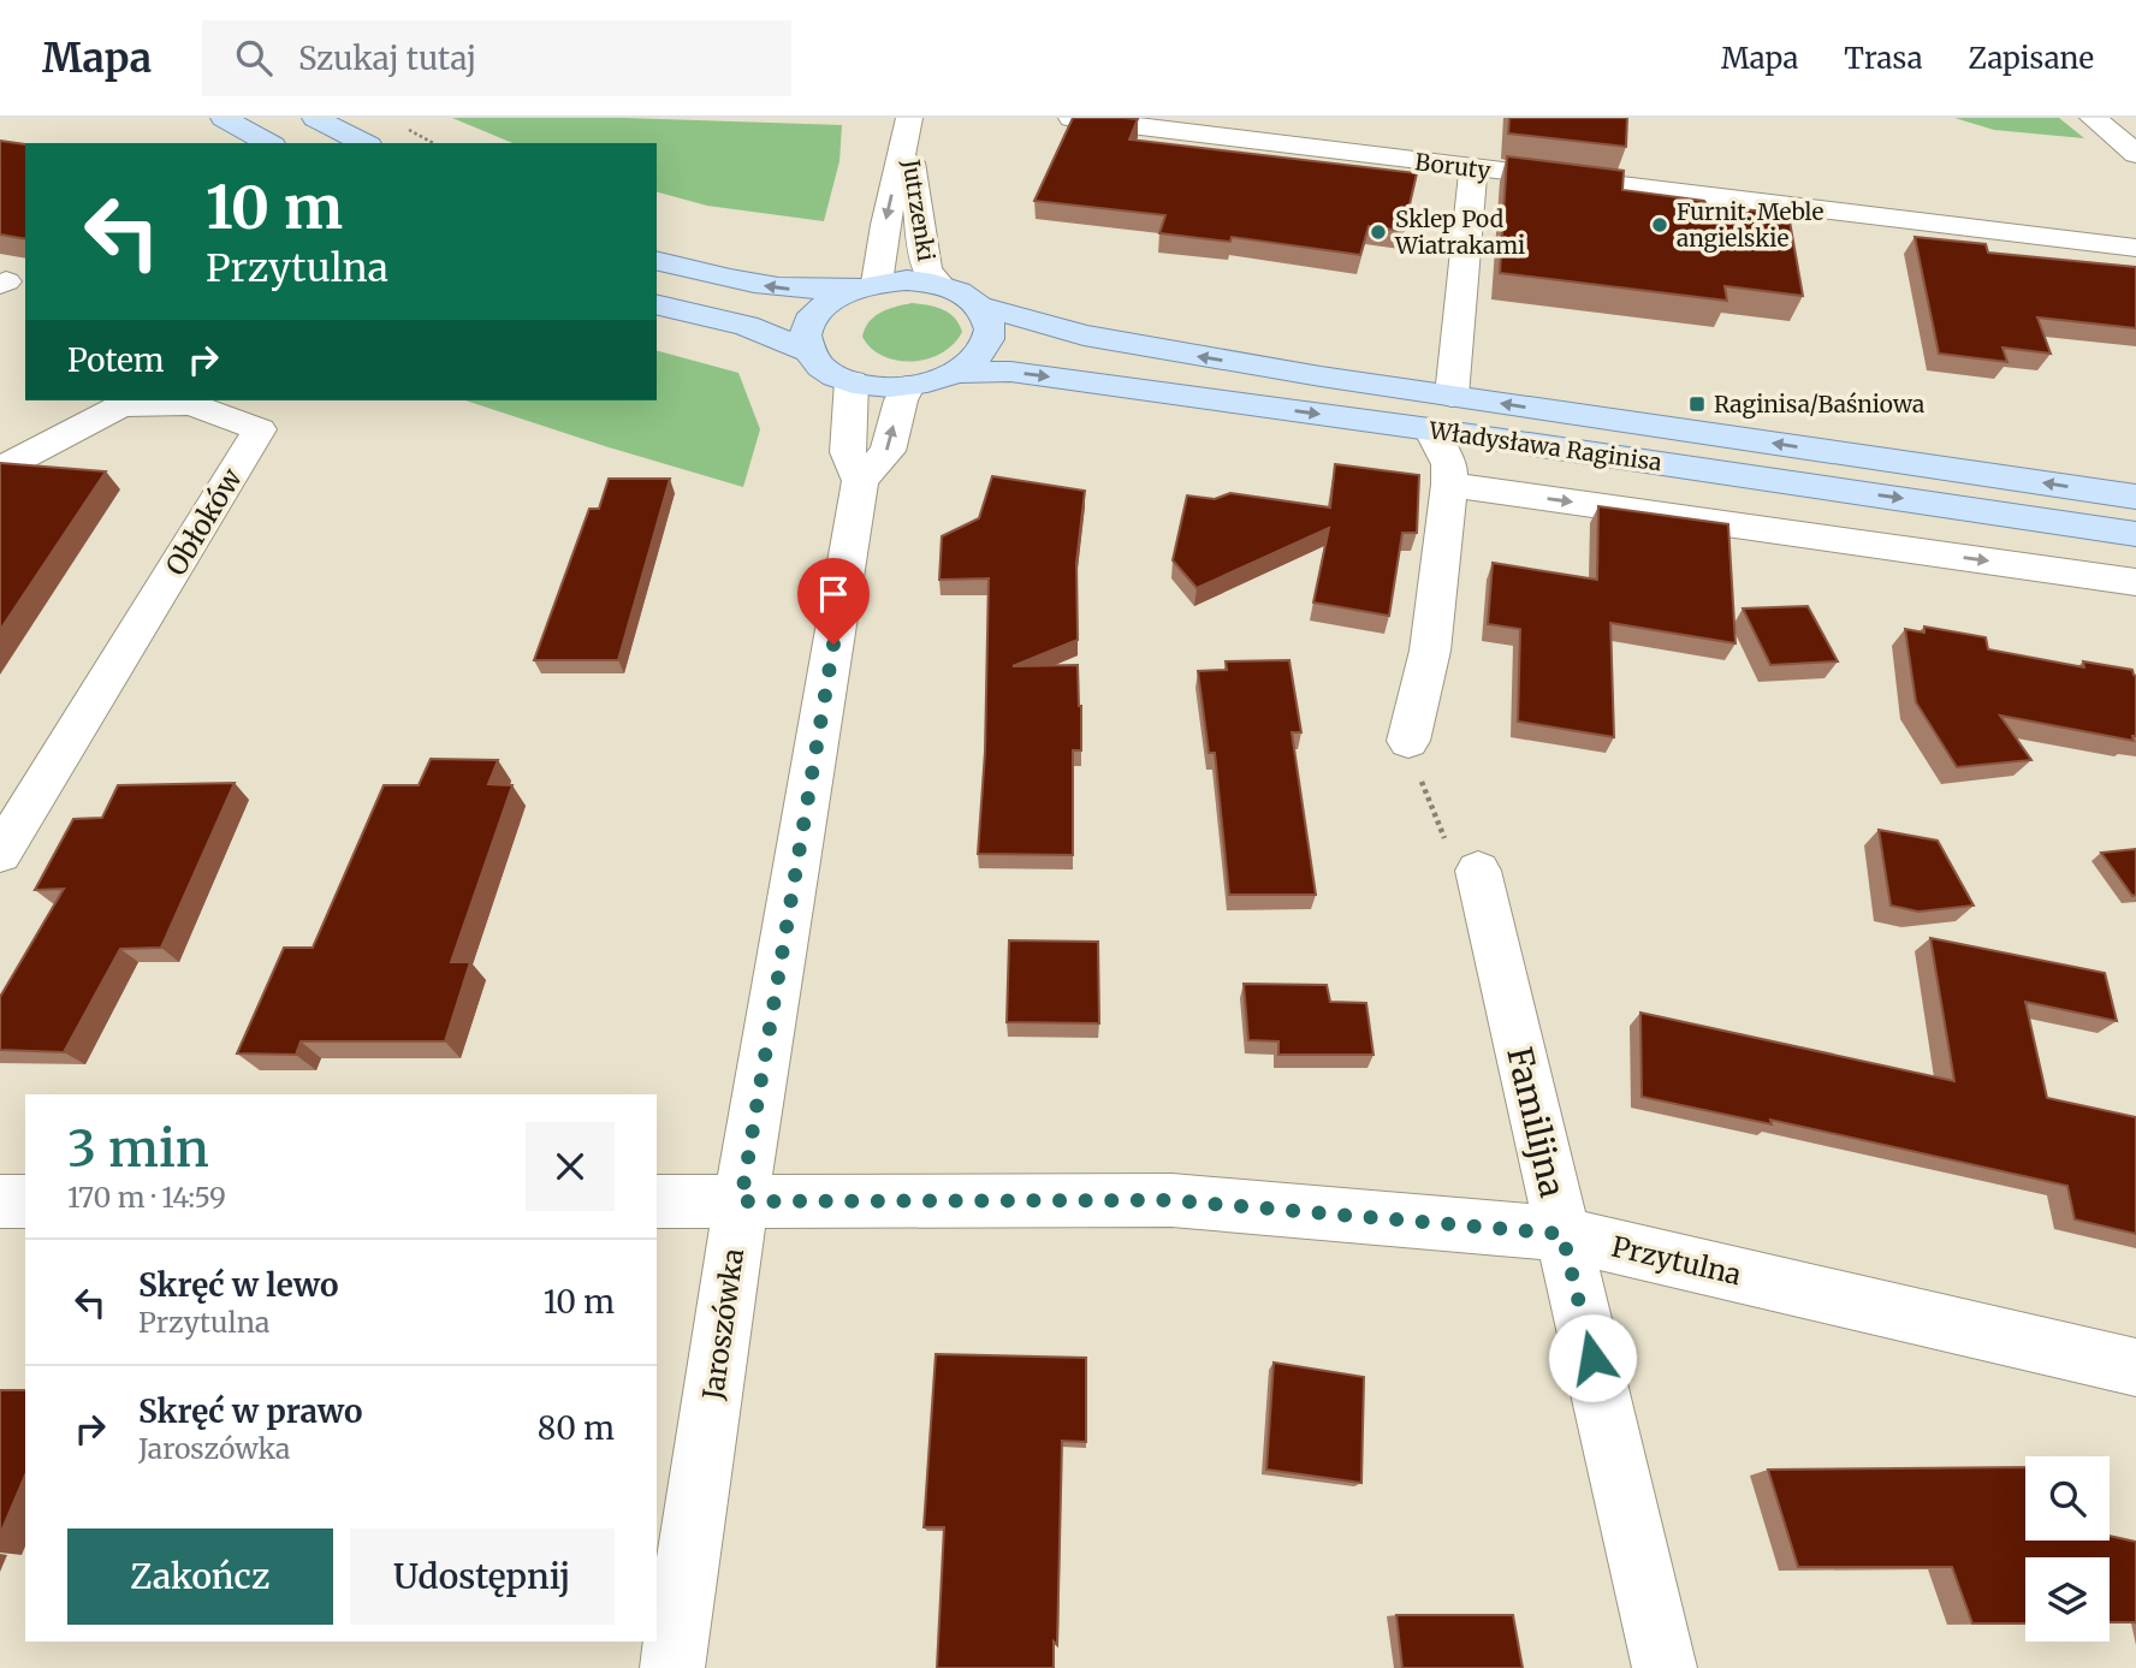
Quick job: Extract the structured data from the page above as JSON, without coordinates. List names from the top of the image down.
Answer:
{
  "streets": {
    "main road": ["Władysława Raginisa"],
    "street": [
      "Boruty",
      "Jutrzenki",
      "Obłoków",
      "Familijna",
      "Przytulna",
      "Jaroszówka"
    ]
  },
  "crossings": [
    ["Jutrzenki", "Władysława Raginisa"],
    ["Jutrzenki", "Jaroszówka"],
    ["Władysława Raginisa", "Jaroszówka"],
    ["Familijna", "Przytulna"],
    ["Przytulna", "Jaroszówka"]
  ],
  "one_way": ["Jutrzenki"],
  "places": {
    "other": ["Furnit. Meble angielskie", "Sklep Pod Wiatrakami"],
    "transit": ["Raginisa/Baśniowa"]
  },
  "page": {
    "header": "Mapa",
    "search": "Szukaj tutaj",
    "nav": ["Mapa", "Trasa", "Zapisane"],
    "turn": ["10 m", "Przytulna"],
    "then": "Potem",
    "heading": ["3 min", "170 m · 14:59"],
    "list": [
      {
        "name": "Skręć w lewo",
        "note": "Przytulna",
        "value": "10 m"
      },
      {
        "name": "Skręć w prawo",
        "note": "Jaroszówka",
        "value": "80 m"
      }
    ],
    "buttons": ["Zakończ", "Udostępnij"]
  }
}
